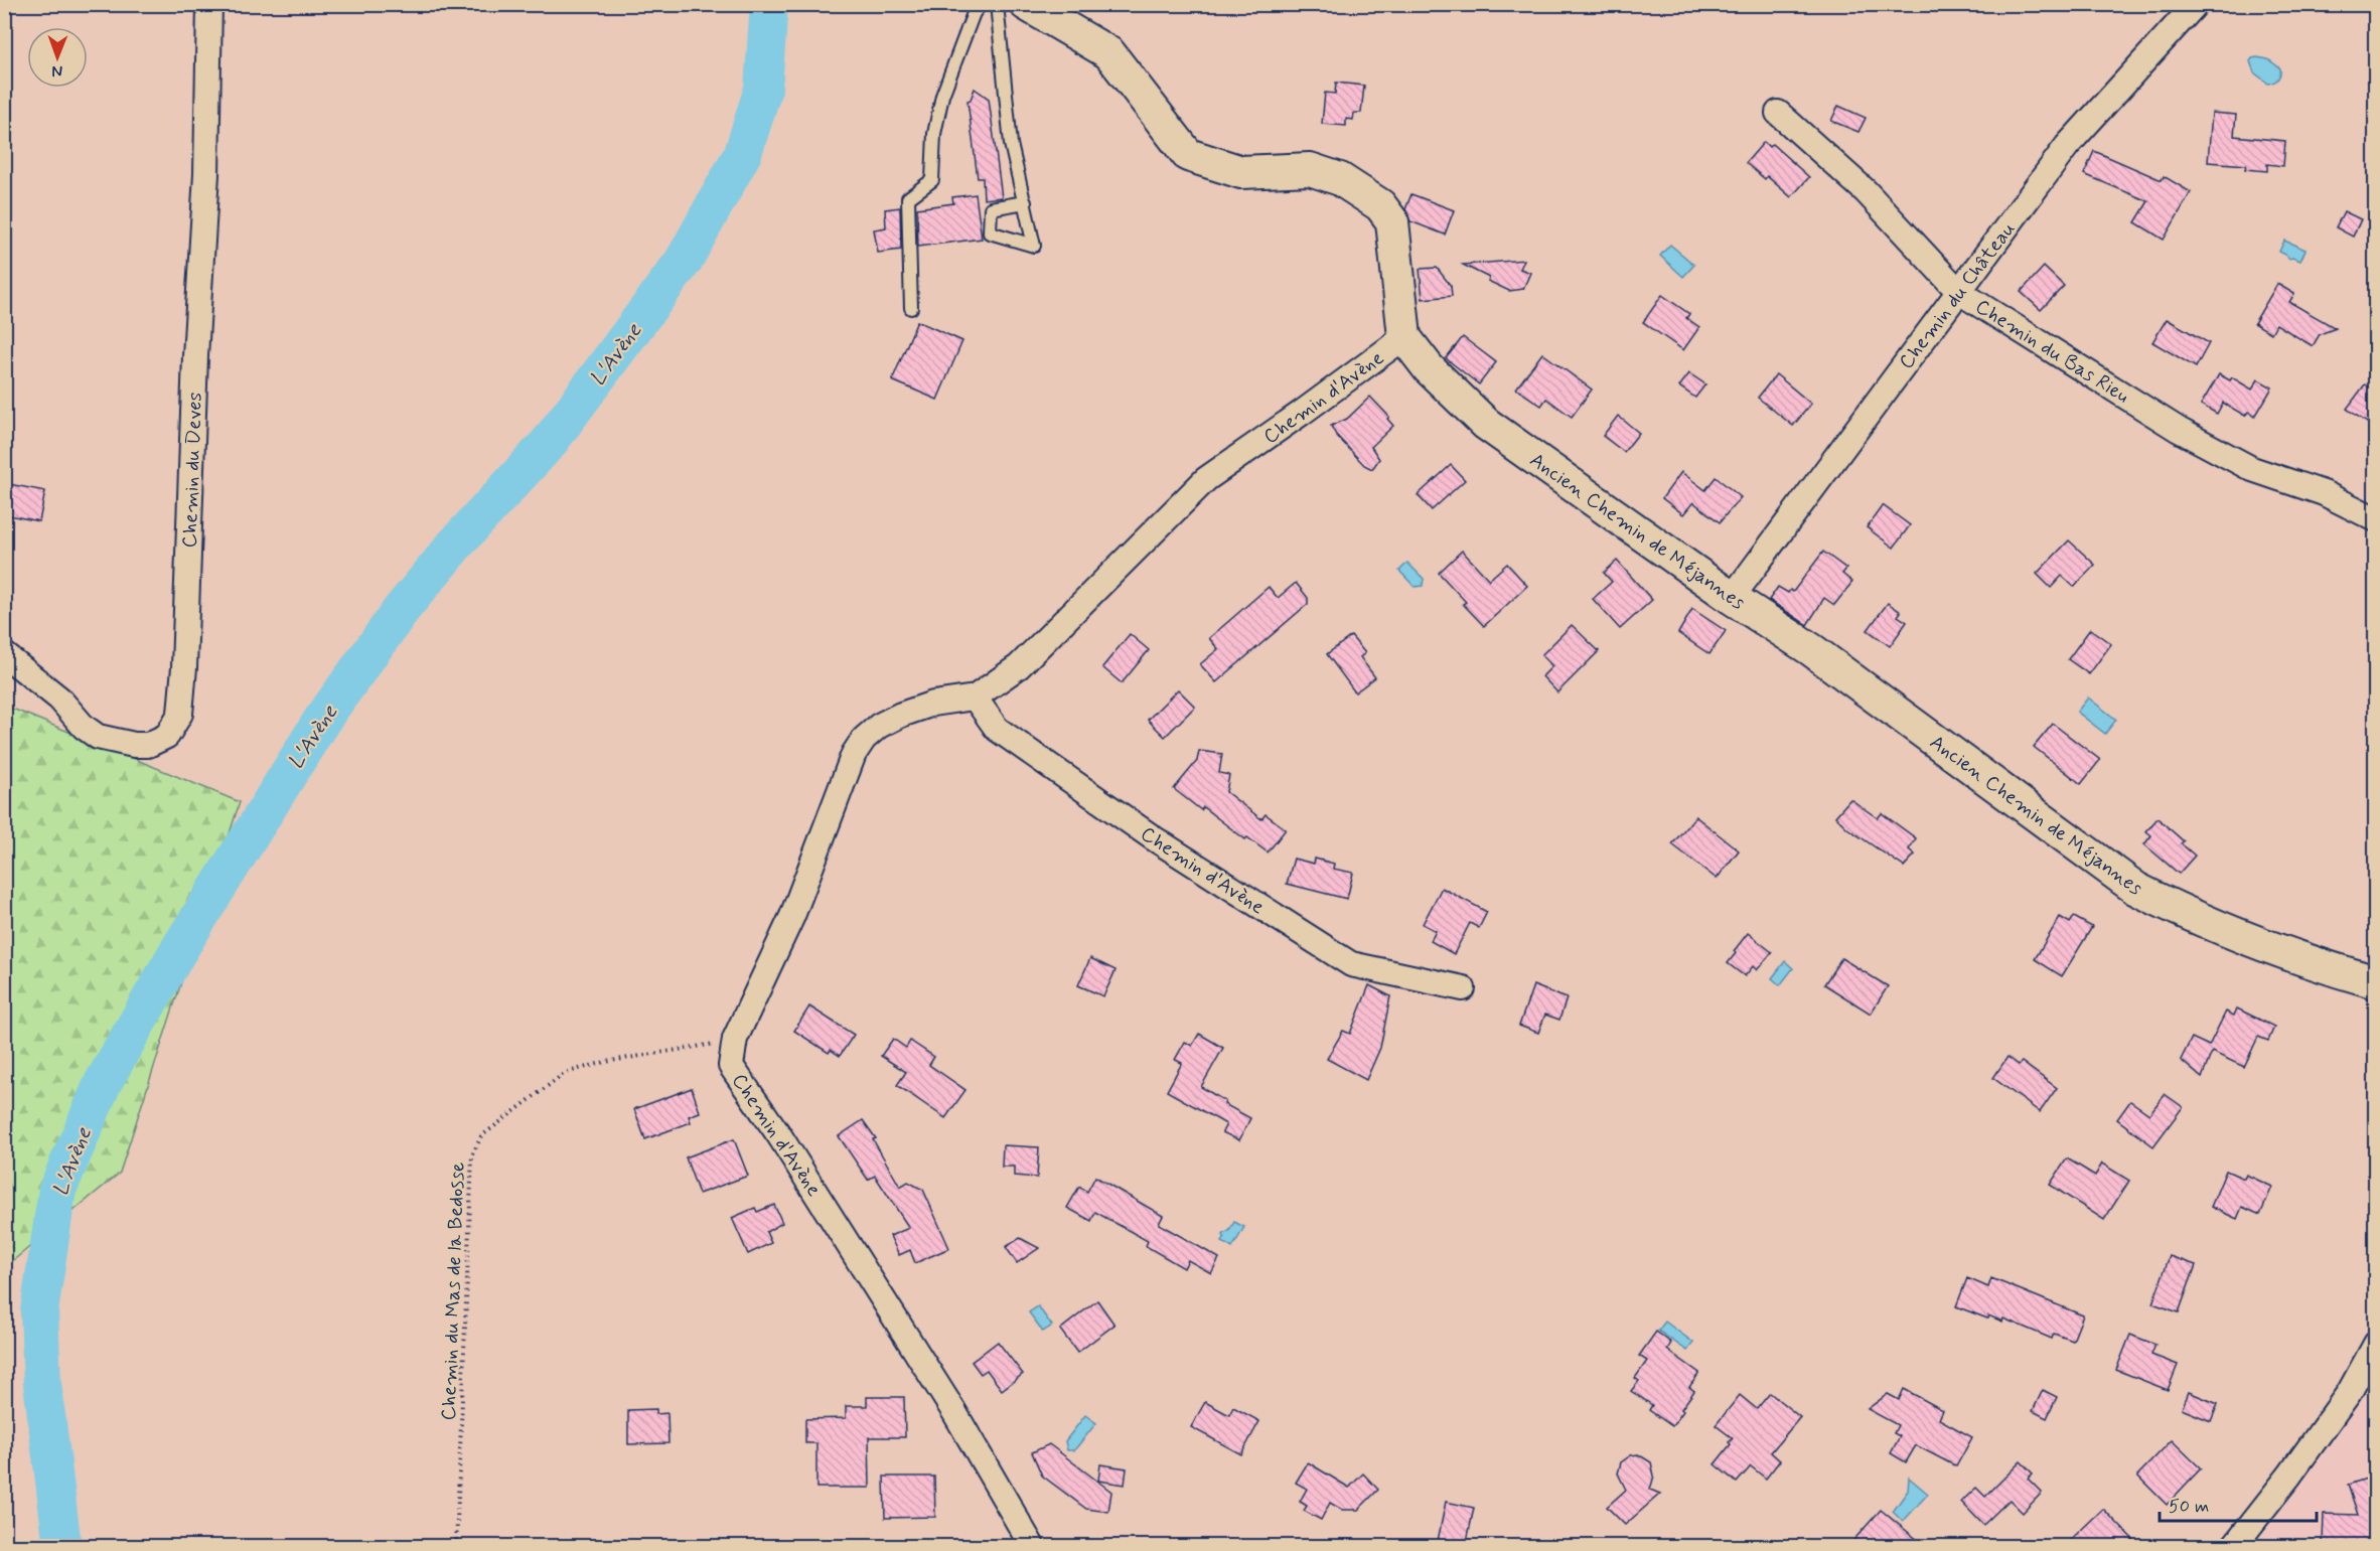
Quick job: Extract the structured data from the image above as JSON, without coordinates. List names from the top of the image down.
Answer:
{
  "streets": {
    "street": [
      "Chemin du Château",
      "Chemin du Bas Rieu",
      "Chemin d'Avène",
      "Chemin du Deves",
      "Ancien Chemin de Méjannes"
    ],
    "path": ["Chemin du Mas de la Bedosse"]
  },
  "crossings": [
    ["Chemin du Château", "Chemin du Bas Rieu"],
    ["Chemin du Château", "Ancien Chemin de Méjannes"],
    ["Chemin d'Avène", "Ancien Chemin de Méjannes"],
    ["Chemin d'Avène", "Chemin du Mas de la Bedosse"]
  ],
  "water": ["L'Avène"],
  "scale_bar": "50 m",
  "north": "bottom"
}
